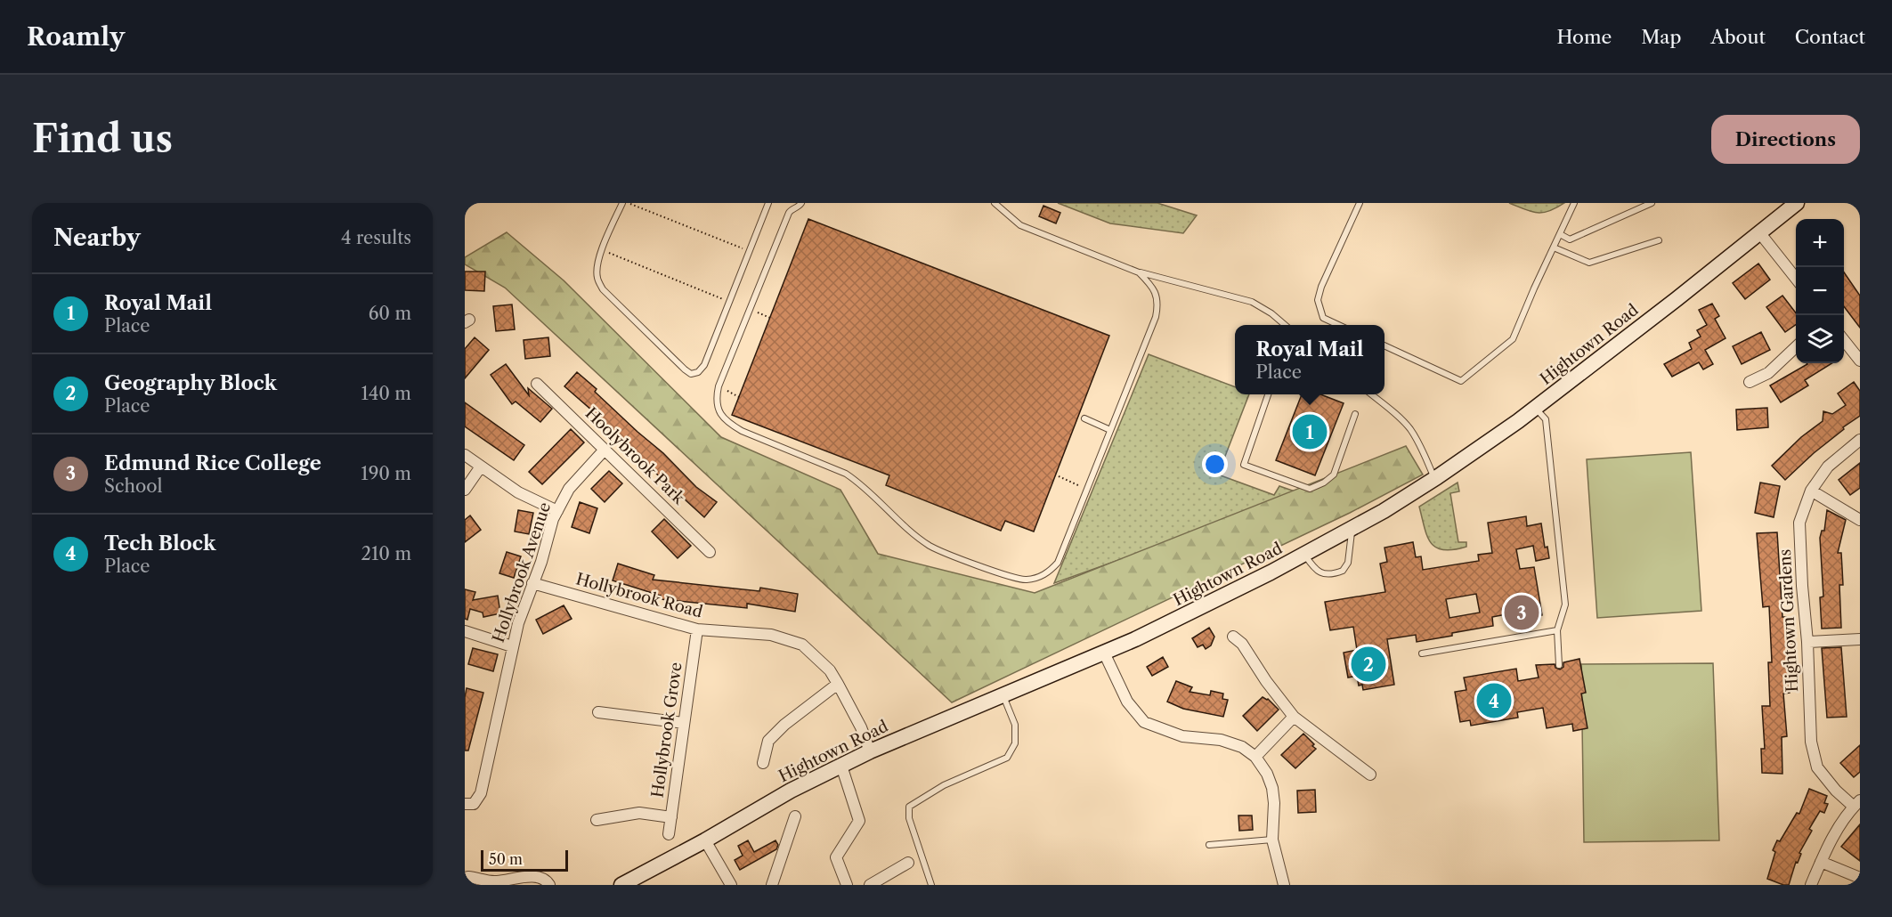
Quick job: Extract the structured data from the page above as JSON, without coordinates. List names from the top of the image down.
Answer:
{
  "streets": {
    "main road": ["Hightown Road"],
    "street": [
      "Hoolybrook Park",
      "Hollybrook Avenue",
      "Hollybrook Road",
      "Hightown Gardens",
      "Hollybrook Grove"
    ]
  },
  "crossings": [
    ["Hightown Road", "Hollybrook Road"],
    ["Hoolybrook Park", "Hollybrook Avenue"],
    ["Hollybrook Avenue", "Hollybrook Road"],
    ["Hollybrook Road", "Hollybrook Grove"]
  ],
  "scale_bar": "50 m",
  "page": {
    "header": "Roamly",
    "nav": [
      "Home",
      "Map",
      "About",
      "Contact"
    ],
    "buttons": "Directions",
    "title": "Find us",
    "heading": ["Nearby", "4 results"],
    "map_buttons": ["+", "−"],
    "list": [
      {
        "mark": "1",
        "name": "Royal Mail",
        "note": "Place",
        "value": "60 m"
      },
      {
        "mark": "2",
        "name": "Geography Block",
        "note": "Place",
        "value": "140 m"
      },
      {
        "mark": "3",
        "name": "Edmund Rice College",
        "note": "School",
        "value": "190 m"
      },
      {
        "mark": "4",
        "name": "Tech Block",
        "note": "Place",
        "value": "210 m"
      }
    ],
    "popup": ["Royal Mail", "Place"],
    "pins": [
      "1",
      "3",
      "2",
      "4"
    ],
    "scale": "50 m"
  }
}
